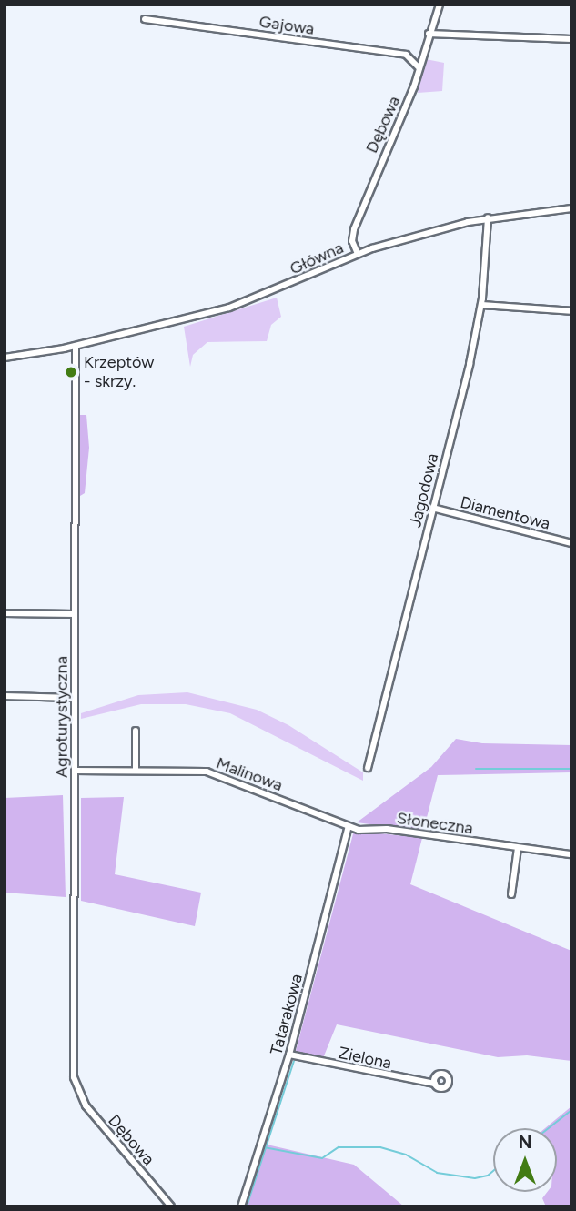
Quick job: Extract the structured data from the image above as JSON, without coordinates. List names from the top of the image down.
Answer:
{
  "streets": {
    "street": [
      "Gajowa",
      "Dębowa",
      "Główna",
      "Jagodowa",
      "Diamentowa",
      "Agroturystyczna",
      "Malinowa",
      "Słoneczna",
      "Tatarakowa",
      "Zielona"
    ]
  },
  "crossings": [
    ["Gajowa", "Dębowa"],
    ["Dębowa", "Główna"],
    ["Dębowa", "Agroturystyczna"],
    ["Główna", "Jagodowa"],
    ["Główna", "Agroturystyczna"],
    ["Jagodowa", "Diamentowa"],
    ["Agroturystyczna", "Malinowa"],
    ["Malinowa", "Słoneczna"],
    ["Malinowa", "Tatarakowa"],
    ["Słoneczna", "Tatarakowa"],
    ["Tatarakowa", "Zielona"]
  ],
  "places": ["Krzeptów - skrzy."],
  "north": "top"
}
